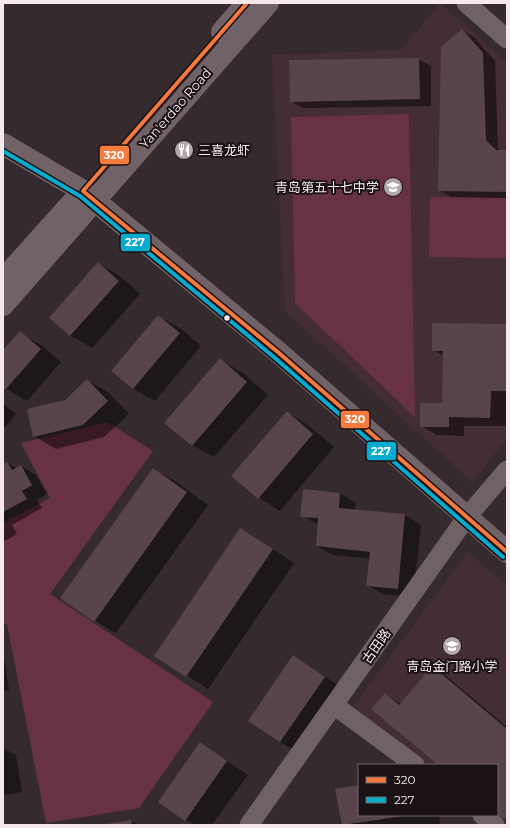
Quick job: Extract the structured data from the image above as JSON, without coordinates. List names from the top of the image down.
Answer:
{
  "streets": {
    "main road": ["Yan'erdao Road"],
    "street": ["古田路"]
  },
  "places": {
    "restaurant": ["三喜龙虾"],
    "school or university": ["青岛第五十七中学", "青岛金门路小学"]
  },
  "lines": ["transit line 320", "transit line 227"],
  "legend": ["320", "227"]
}
